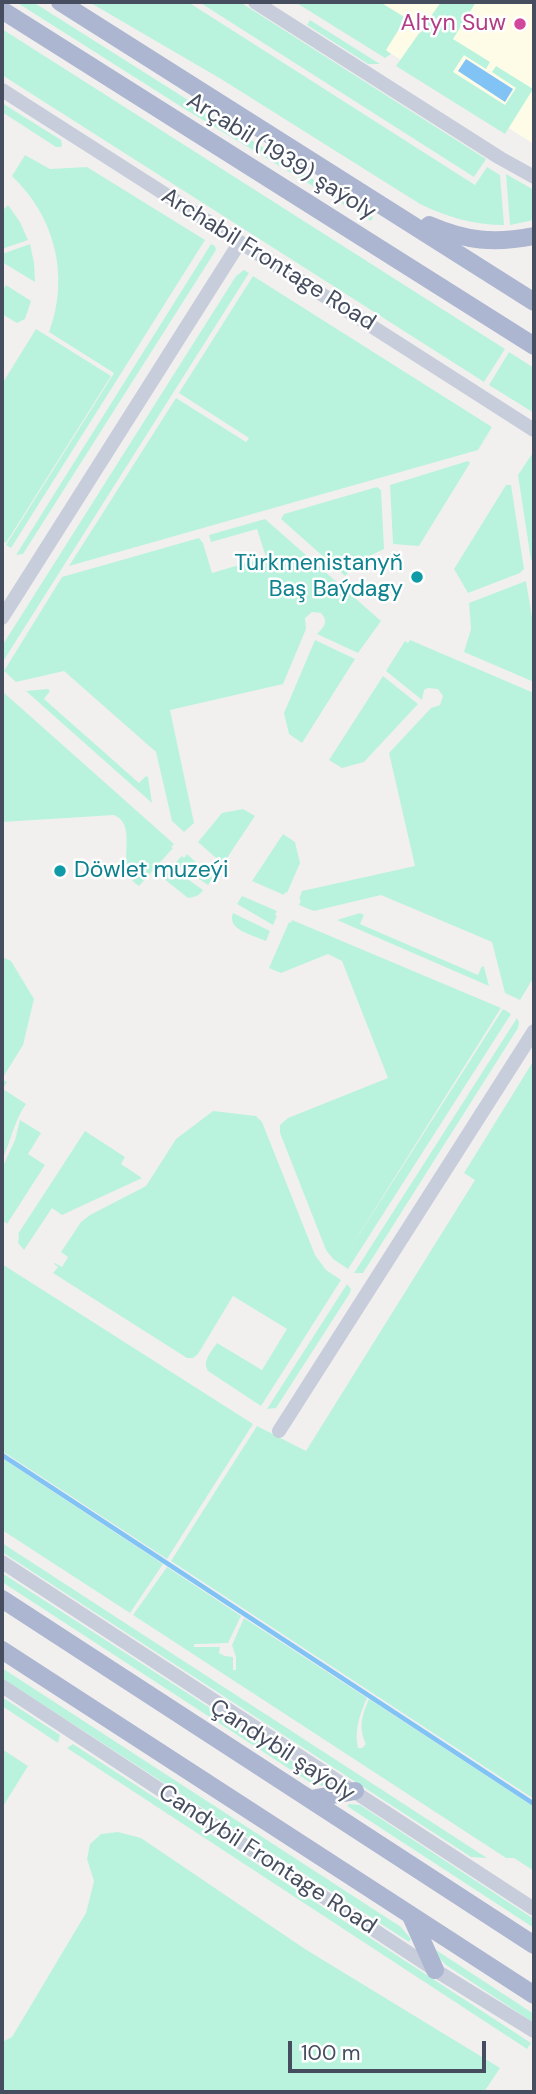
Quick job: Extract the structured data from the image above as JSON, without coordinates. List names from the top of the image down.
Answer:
{
  "streets": {
    "main road": ["Arçabil (1939) şaýoly", "Çandybil şaýoly"],
    "street": ["Archabil Frontage Road", "Candybil Frontage Road"]
  },
  "places": ["Altyn Suw", "Türkmenistanyň Baş Baýdagy", "Döwlet muzeýi"],
  "scale_bar": "100 m"
}
